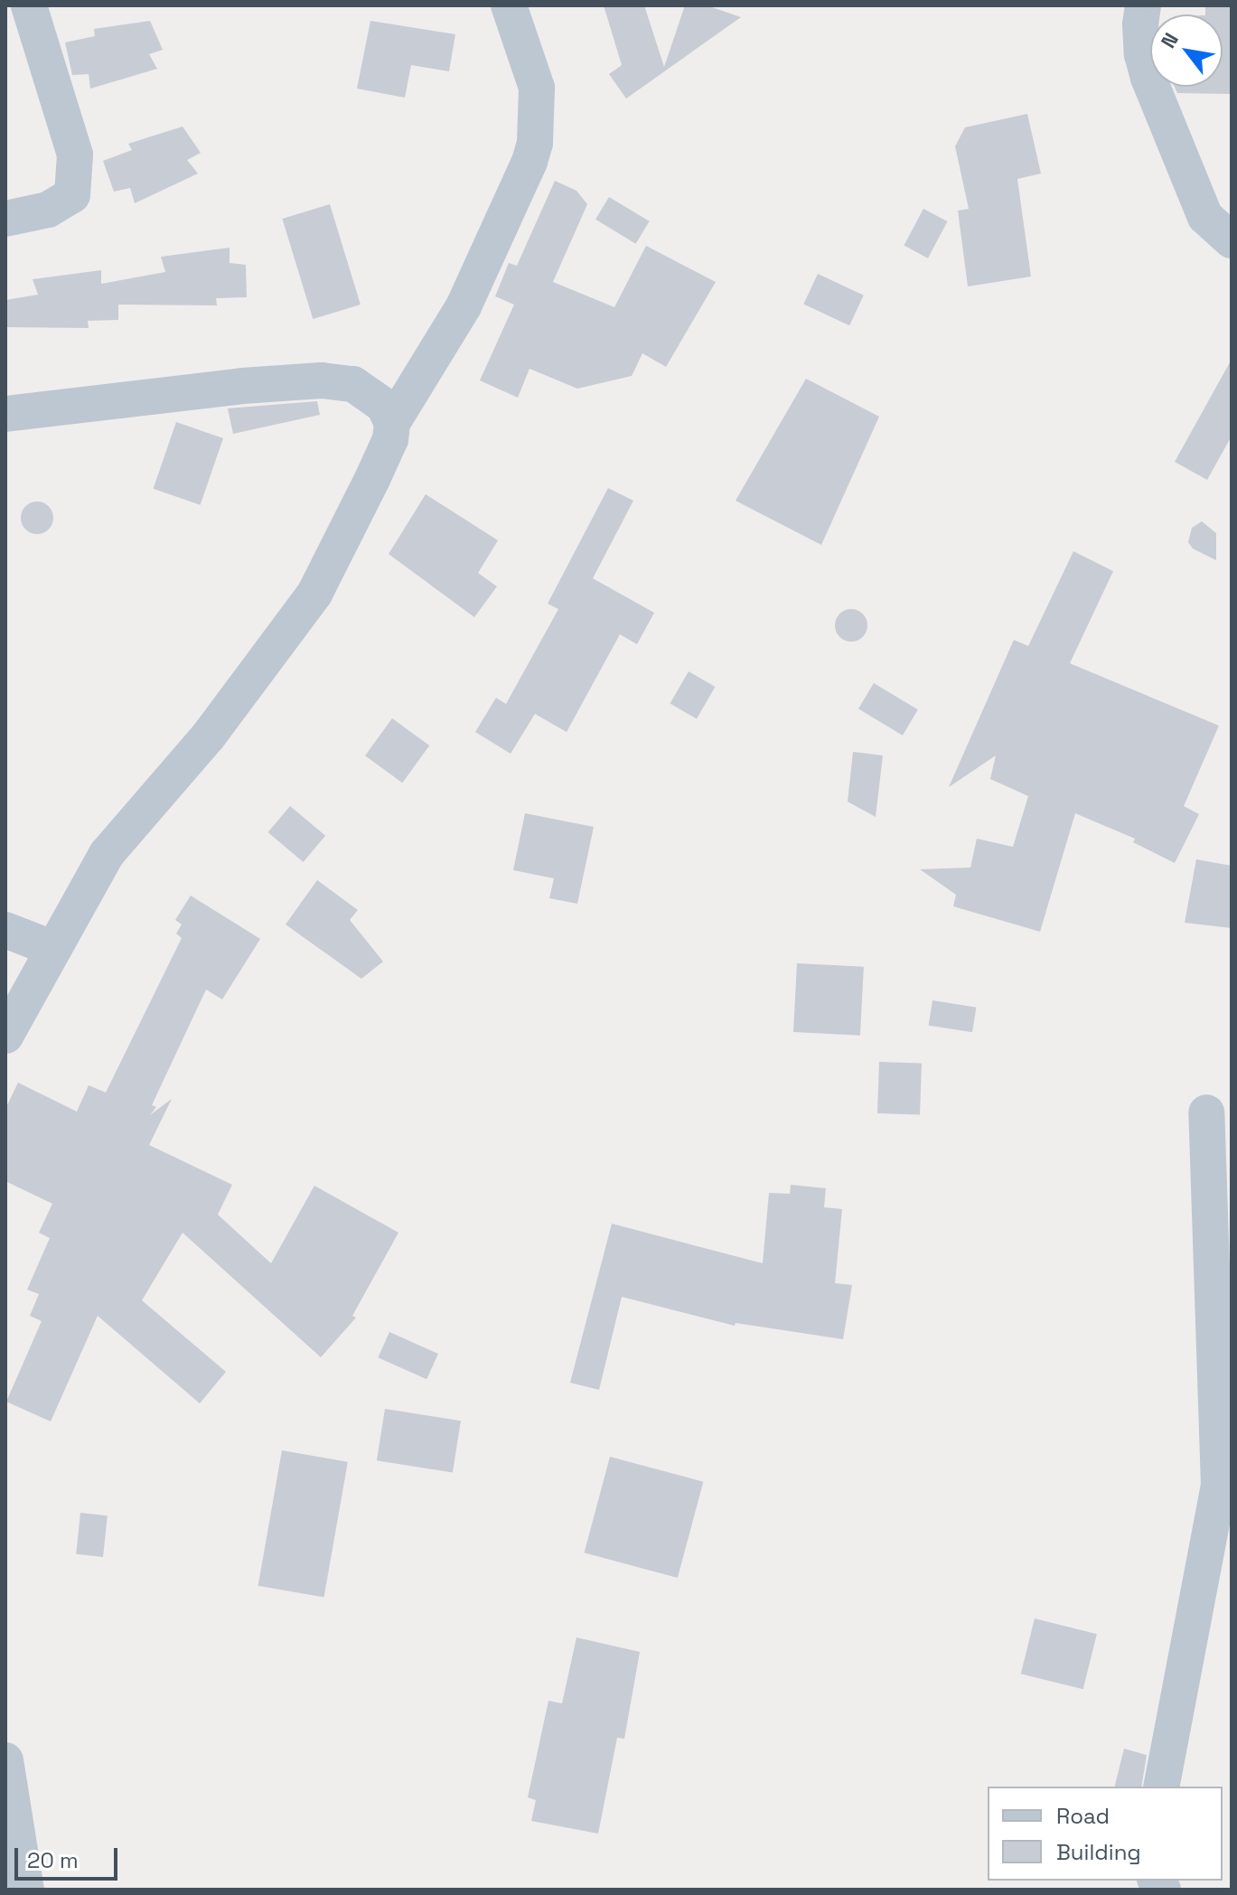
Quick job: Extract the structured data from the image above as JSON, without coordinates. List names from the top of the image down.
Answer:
{
  "legend": ["Road", "Building"],
  "scale_bar": "20 m",
  "north": "top left"
}
